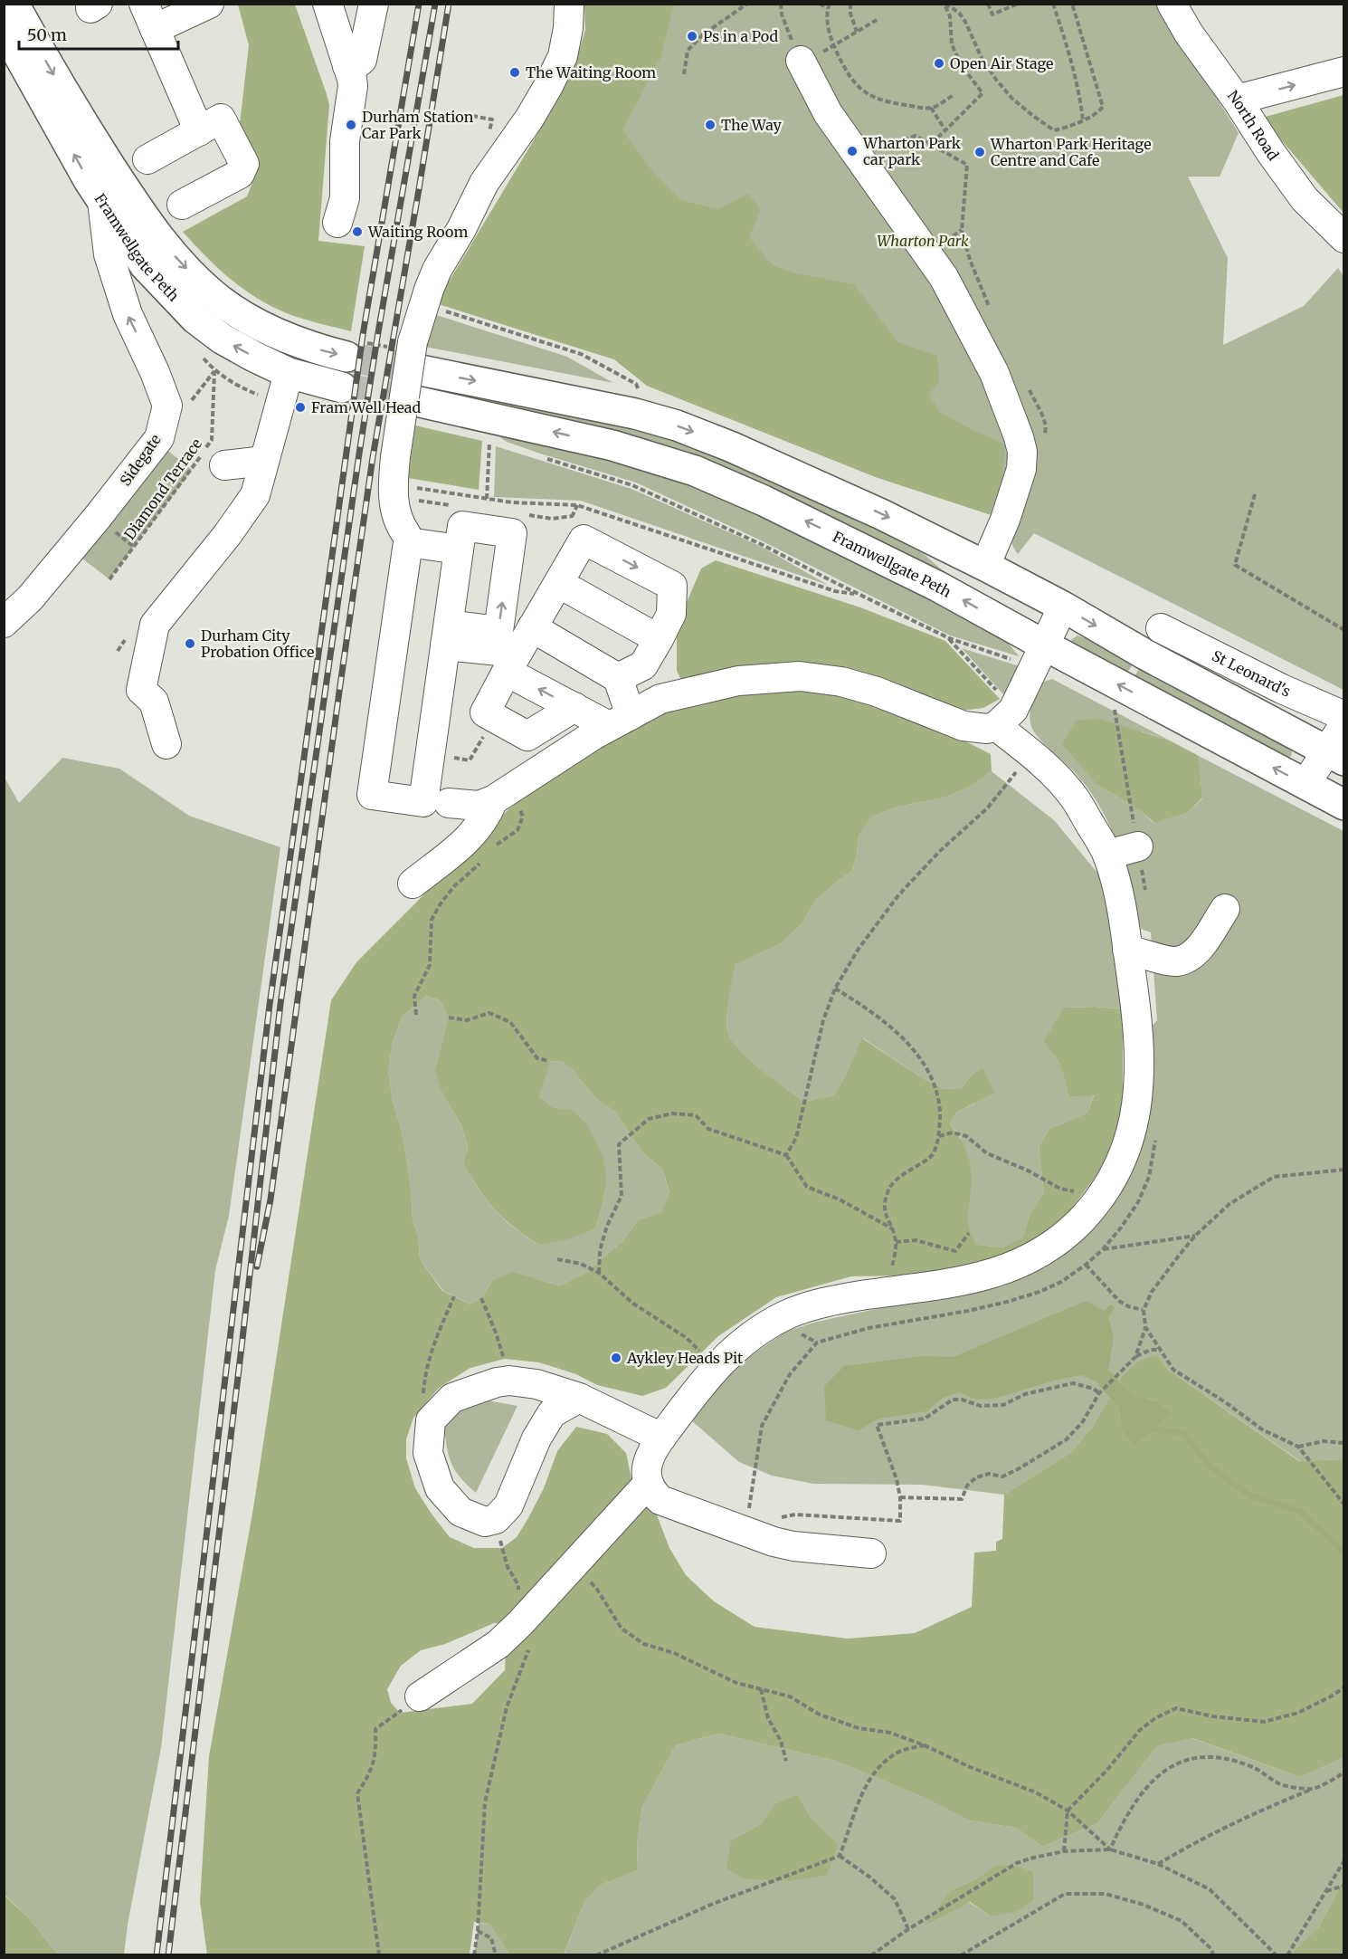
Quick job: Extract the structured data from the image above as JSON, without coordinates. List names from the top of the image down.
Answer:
{
  "streets": {
    "highway": ["Framwellgate Peth"],
    "street": ["North Road", "Sidegate", "St Leonard's"],
    "path": ["Diamond Terrace"]
  },
  "crossings": [
    ["Framwellgate Peth", "Sidegate"]
  ],
  "parks": ["Wharton Park"],
  "places": [
    "Ps in a Pod",
    "Open Air Stage",
    "The Waiting Room",
    "Durham Station Car Park",
    "The Way",
    "Wharton Park car park",
    "Wharton Park Heritage Centre and Cafe",
    "Waiting Room",
    "Fram Well Head",
    "Durham City Probation Office",
    "Aykley Heads Pit"
  ],
  "scale_bar": "50 m"
}
